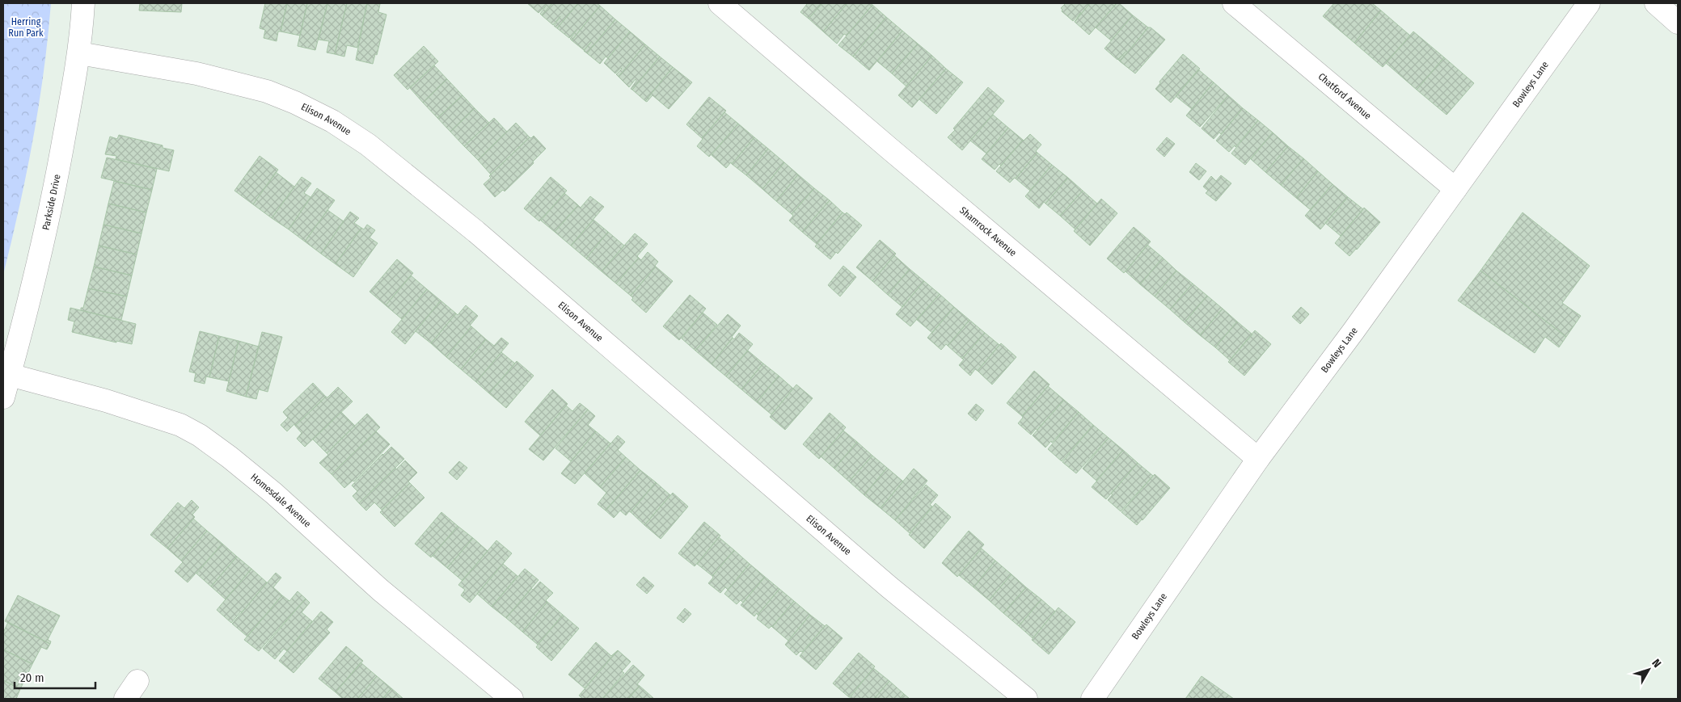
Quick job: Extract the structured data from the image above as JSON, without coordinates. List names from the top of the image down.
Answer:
{
  "streets": {
    "street": [
      "Bowleys Lane",
      "Chatford Avenue",
      "Elison Avenue",
      "Parkside Drive",
      "Shamrock Avenue",
      "Homesdale Avenue"
    ]
  },
  "crossings": [
    ["Bowleys Lane", "Chatford Avenue"],
    ["Bowleys Lane", "Shamrock Avenue"],
    ["Elison Avenue", "Parkside Drive"],
    ["Parkside Drive", "Homesdale Avenue"]
  ],
  "parks": ["Herring Run Park"],
  "scale_bar": "20 m",
  "north": "top right"
}
